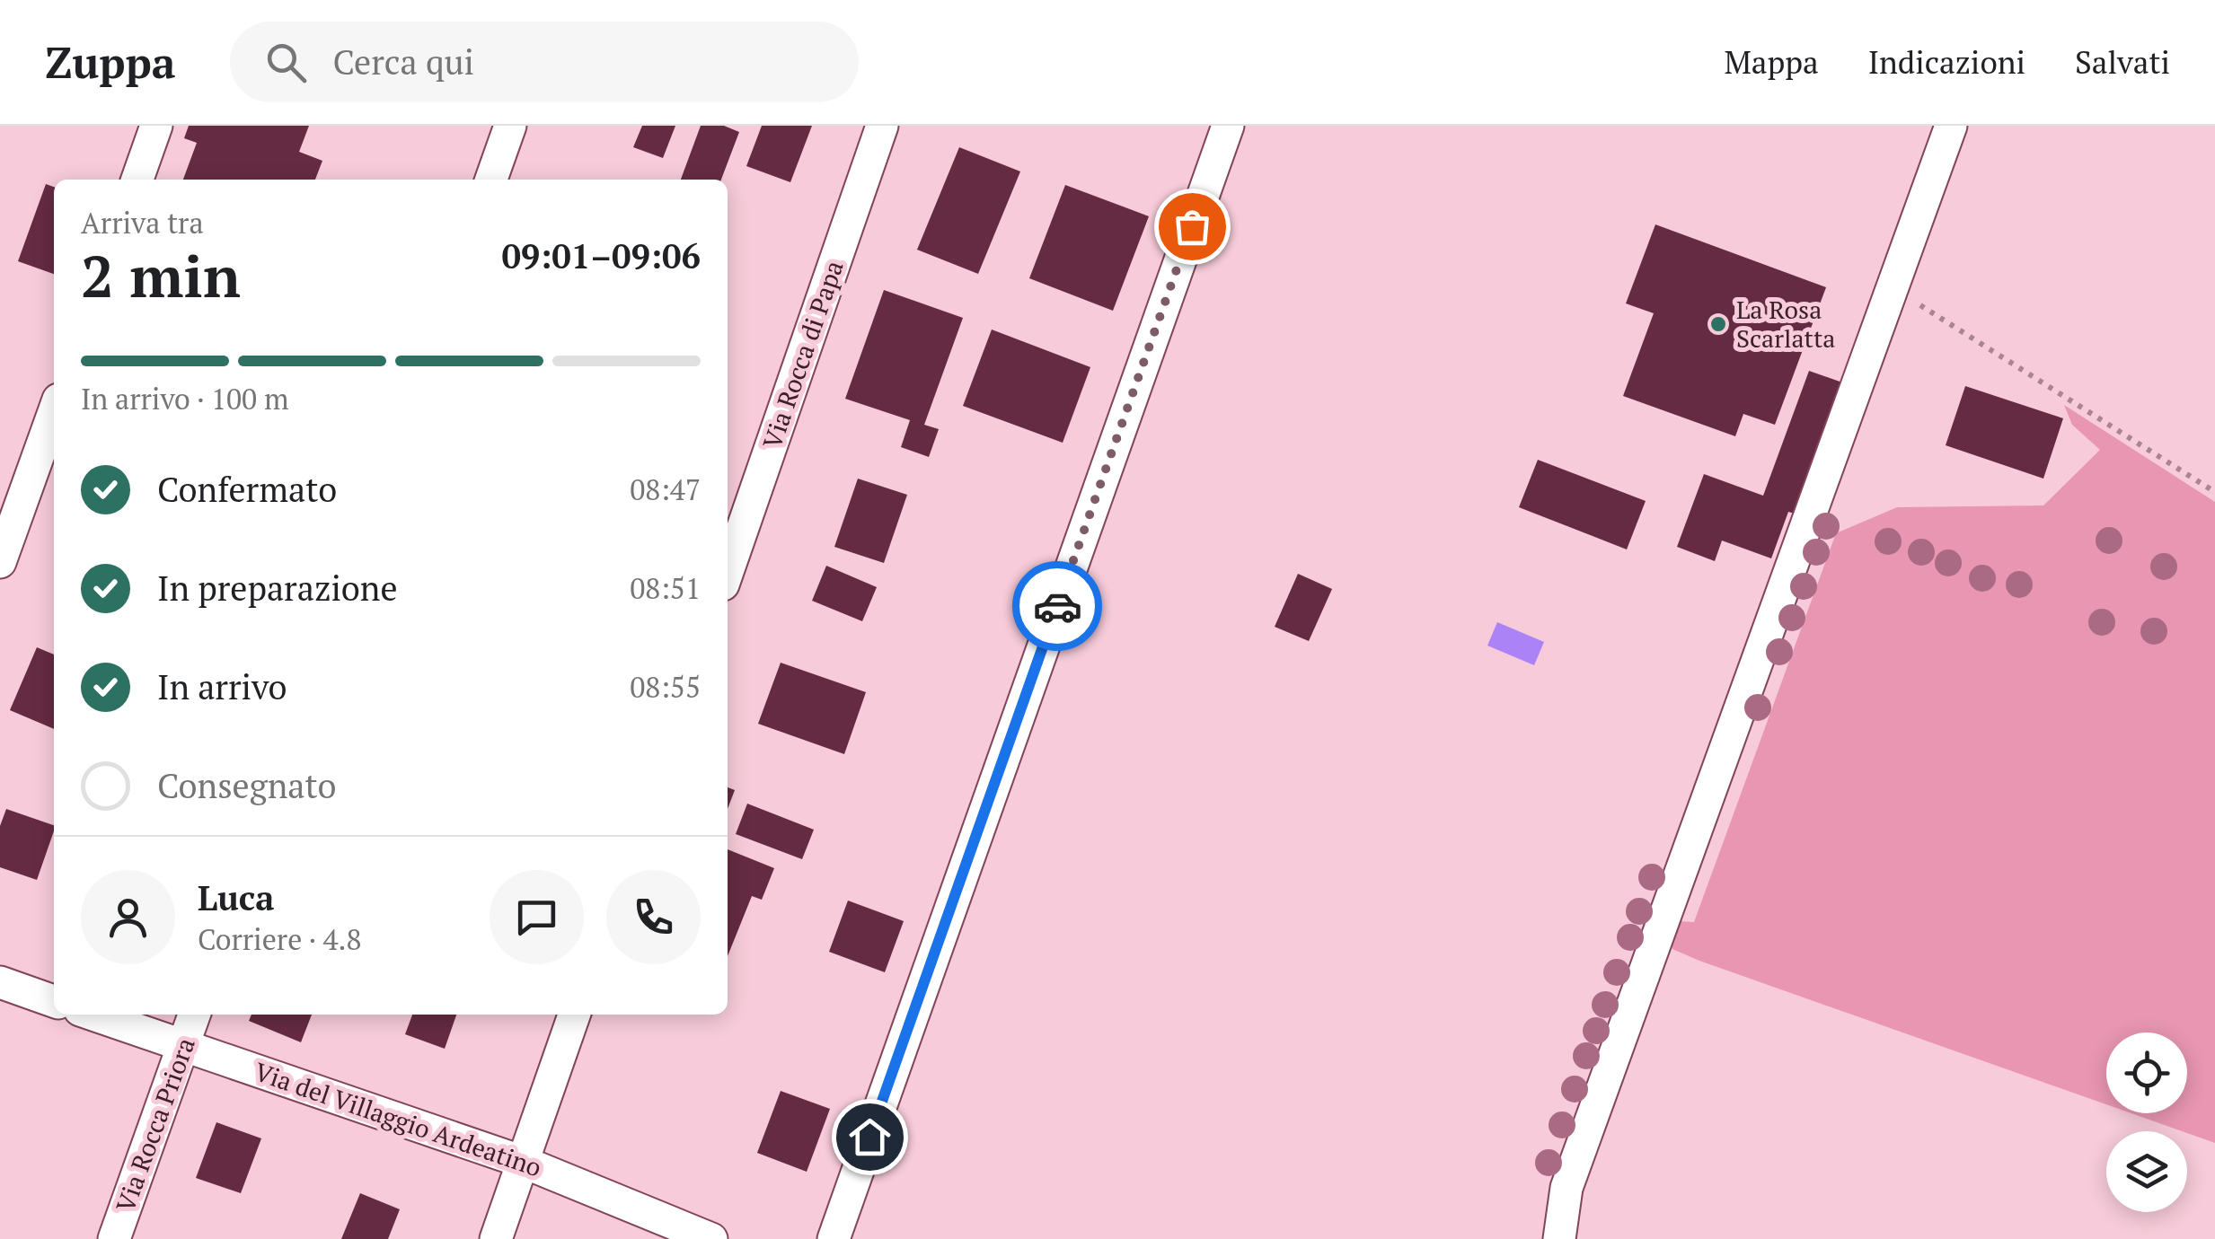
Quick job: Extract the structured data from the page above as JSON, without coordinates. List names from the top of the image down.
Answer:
{
  "streets": {
    "street": ["Via Rocca di Papa", "Via del Villaggio Ardeatino", "Via Rocca Priora"]
  },
  "crossings": [
    ["Via del Villaggio Ardeatino", "Via Rocca Priora"]
  ],
  "places": ["La Rosa Scarlatta"],
  "page": {
    "header": "Zuppa",
    "search": "Cerca qui",
    "nav": ["Mappa", "Indicazioni", "Salvati"],
    "heading": ["2 min", "Arriva tra", "09:01–09:06"],
    "panel": ["Luca", "Corriere · 4.8"],
    "bar": "In arrivo · 100 m",
    "list": [
      ["Confermato", "08:47"],
      ["In preparazione", "08:51"],
      ["In arrivo", "08:55"],
      "Consegnato"
    ]
  }
}
